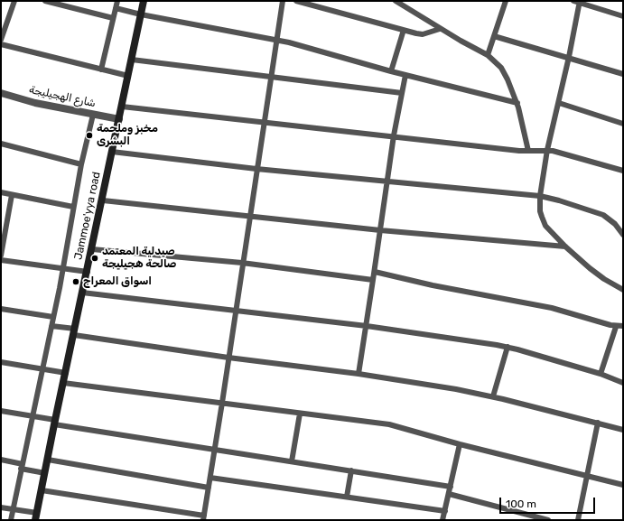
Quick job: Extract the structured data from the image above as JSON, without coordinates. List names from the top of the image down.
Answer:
{
  "streets": {
    "main road": ["Jammoe'yya road"],
    "street": ["شارع الهجيليجة"]
  },
  "crossings": [
    ["شارع الهجيليجة", "Jammoe'yya road"]
  ],
  "places": ["مخبز وملحمة البشرى", "صيدلية المعتمد صالحة هجيليجة", "اسواق المعراج"],
  "scale_bar": "100 m"
}
